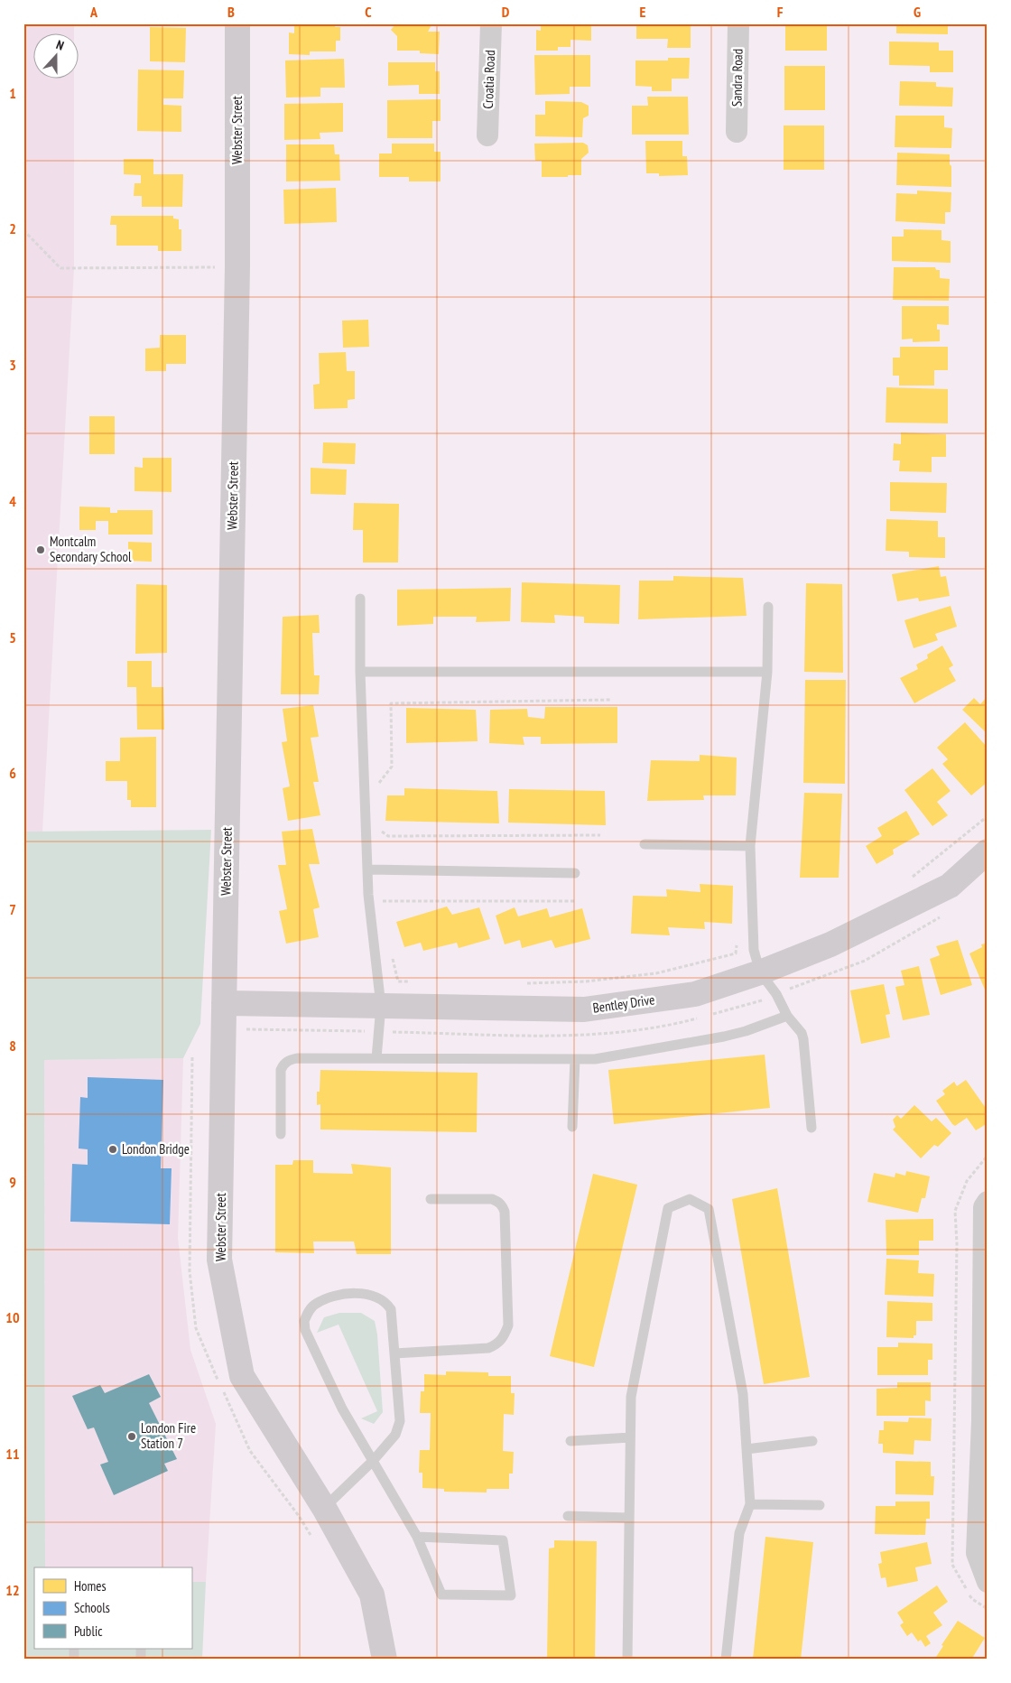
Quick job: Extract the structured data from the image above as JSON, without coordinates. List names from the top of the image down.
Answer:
{
  "streets": {
    "street": [
      "Sandra Road",
      "Croatia Road",
      "Webster Street",
      "Bentley Drive"
    ]
  },
  "crossings": [
    ["Webster Street", "Bentley Drive"]
  ],
  "places": ["Montcalm Secondary School", "London Bridge", "London Fire Station 7"],
  "legend": ["Homes", "Schools", "Public"],
  "north": "top",
  "grid": {
    "columns": [
      "A",
      "B",
      "C",
      "D",
      "E",
      "F",
      "G"
    ],
    "rows": [
      "1",
      "2",
      "3",
      "4",
      "5",
      "6",
      "7",
      "8",
      "9",
      "10",
      "11",
      "12"
    ]
  }
}
